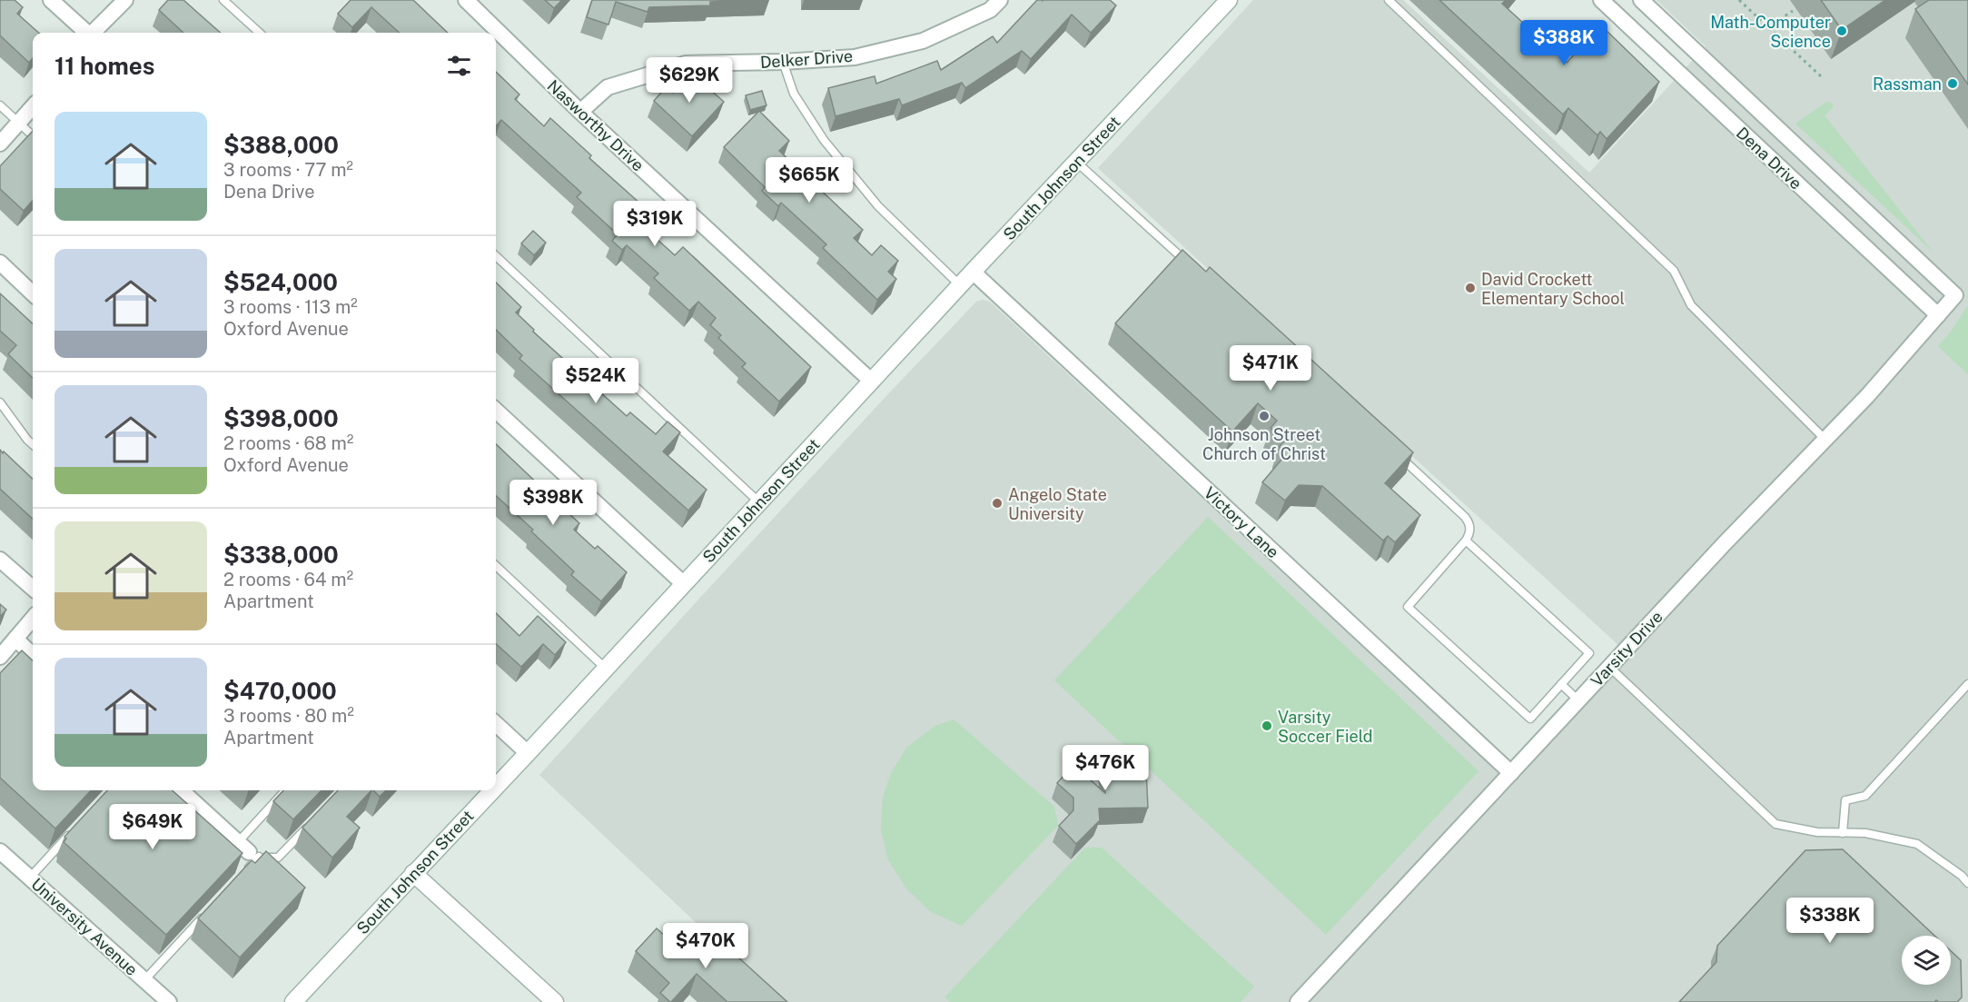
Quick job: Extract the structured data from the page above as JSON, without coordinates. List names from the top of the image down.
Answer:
{
  "streets": {
    "main road": ["South Johnson Street"],
    "street": [
      "Delker Drive",
      "Nasworthy Drive",
      "Dena Drive",
      "Victory Lane",
      "Varsity Drive",
      "University Avenue"
    ]
  },
  "crossings": [
    ["Delker Drive", "Nasworthy Drive"],
    ["Nasworthy Drive", "South Johnson Street"],
    ["Dena Drive", "Varsity Drive"],
    ["South Johnson Street", "Victory Lane"],
    ["Victory Lane", "Varsity Drive"]
  ],
  "places": [
    "Math-Computer Science",
    "Rassman",
    "David Crockett Elementary School",
    "Johnson Street Church of Christ",
    "Angelo State University",
    "Varsity Soccer Field"
  ],
  "page": {
    "price": [
      "$388K",
      "$629K",
      "$665K",
      "$319K",
      "$471K",
      "$524K",
      "$398K",
      "$476K",
      "$649K",
      "$338K",
      "$470K"
    ],
    "heading": "11 homes",
    "list": [
      {
        "name": "$388,000",
        "note": "3 rooms · 77 m² · Dena Drive"
      },
      {
        "name": "$524,000",
        "note": "3 rooms · 113 m² · Oxford Avenue"
      },
      {
        "name": "$398,000",
        "note": "2 rooms · 68 m² · Oxford Avenue"
      },
      {
        "name": "$338,000",
        "note": "2 rooms · 64 m² · Apartment"
      },
      {
        "name": "$470,000",
        "note": "3 rooms · 80 m² · Apartment"
      }
    ]
  }
}
